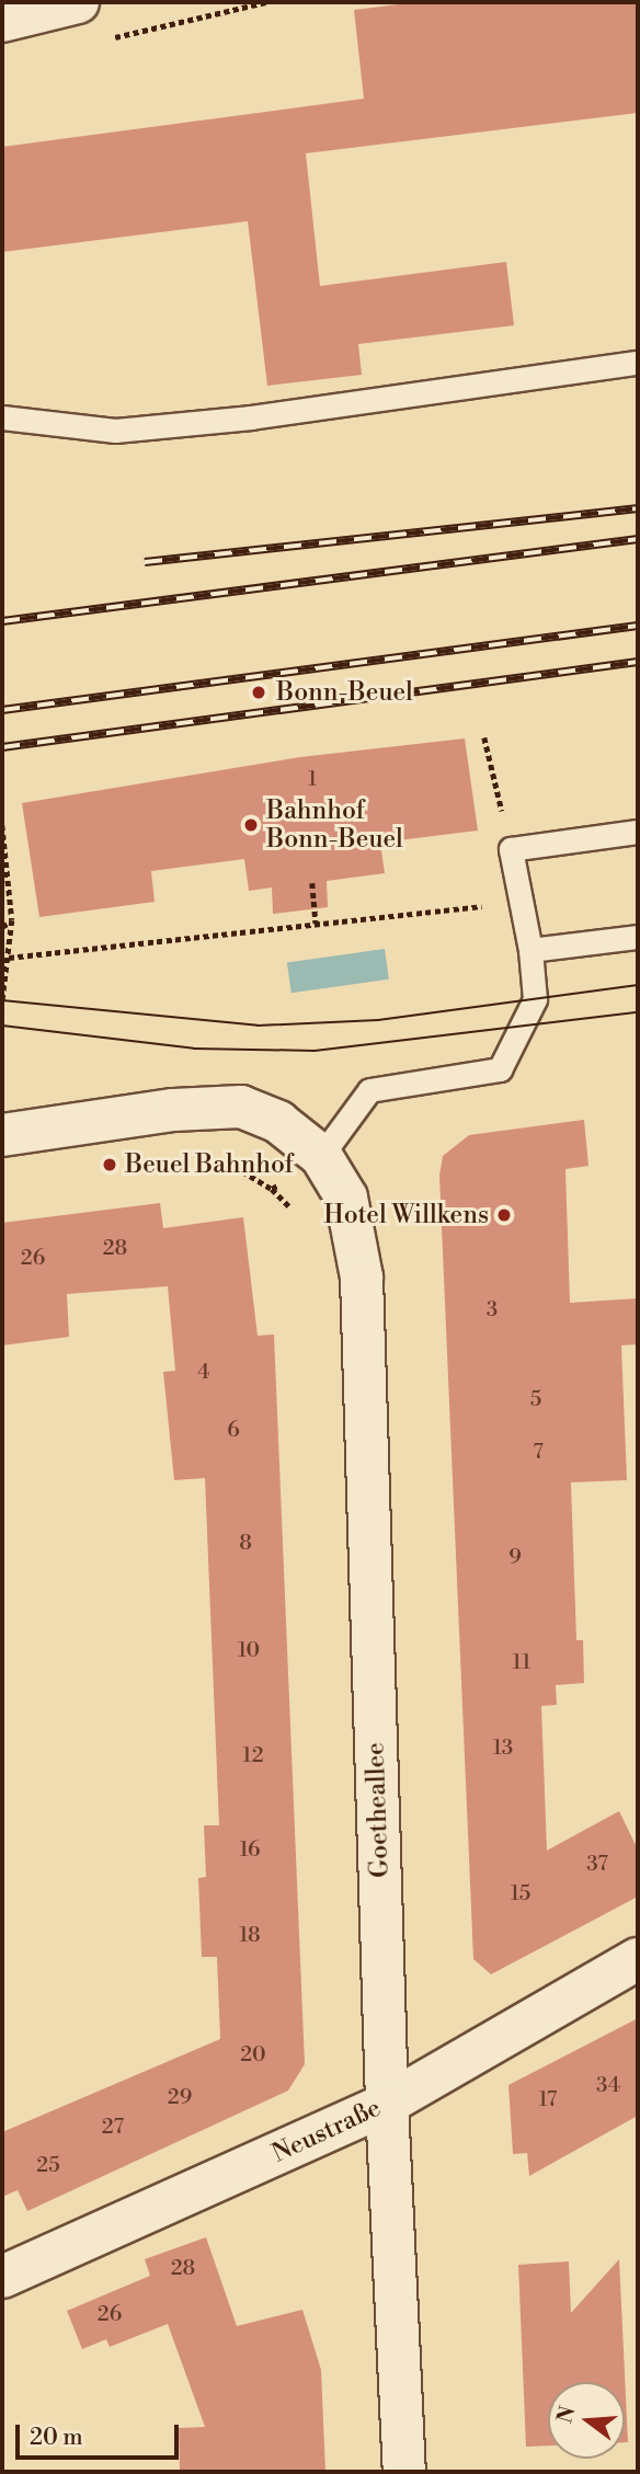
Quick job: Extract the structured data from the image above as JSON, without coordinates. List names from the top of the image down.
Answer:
{
  "streets": {
    "street": ["Goetheallee", "Neustraße"]
  },
  "crossings": [
    ["Goetheallee", "Neustraße"]
  ],
  "places": [
    "Bonn-Beuel",
    "Bahnhof Bonn-Beuel",
    "Beuel Bahnhof",
    "Hotel Willkens"
  ],
  "house_numbers": [
    "1",
    "28",
    "26",
    "3",
    "4",
    "5",
    "6",
    "7",
    "8",
    "9",
    "10",
    "11",
    "13",
    "12",
    "16",
    "37",
    "15",
    "18",
    "20",
    "34",
    "29",
    "17",
    "27",
    "25",
    "28",
    "26"
  ],
  "scale_bar": "20 m",
  "north": "left"
}
